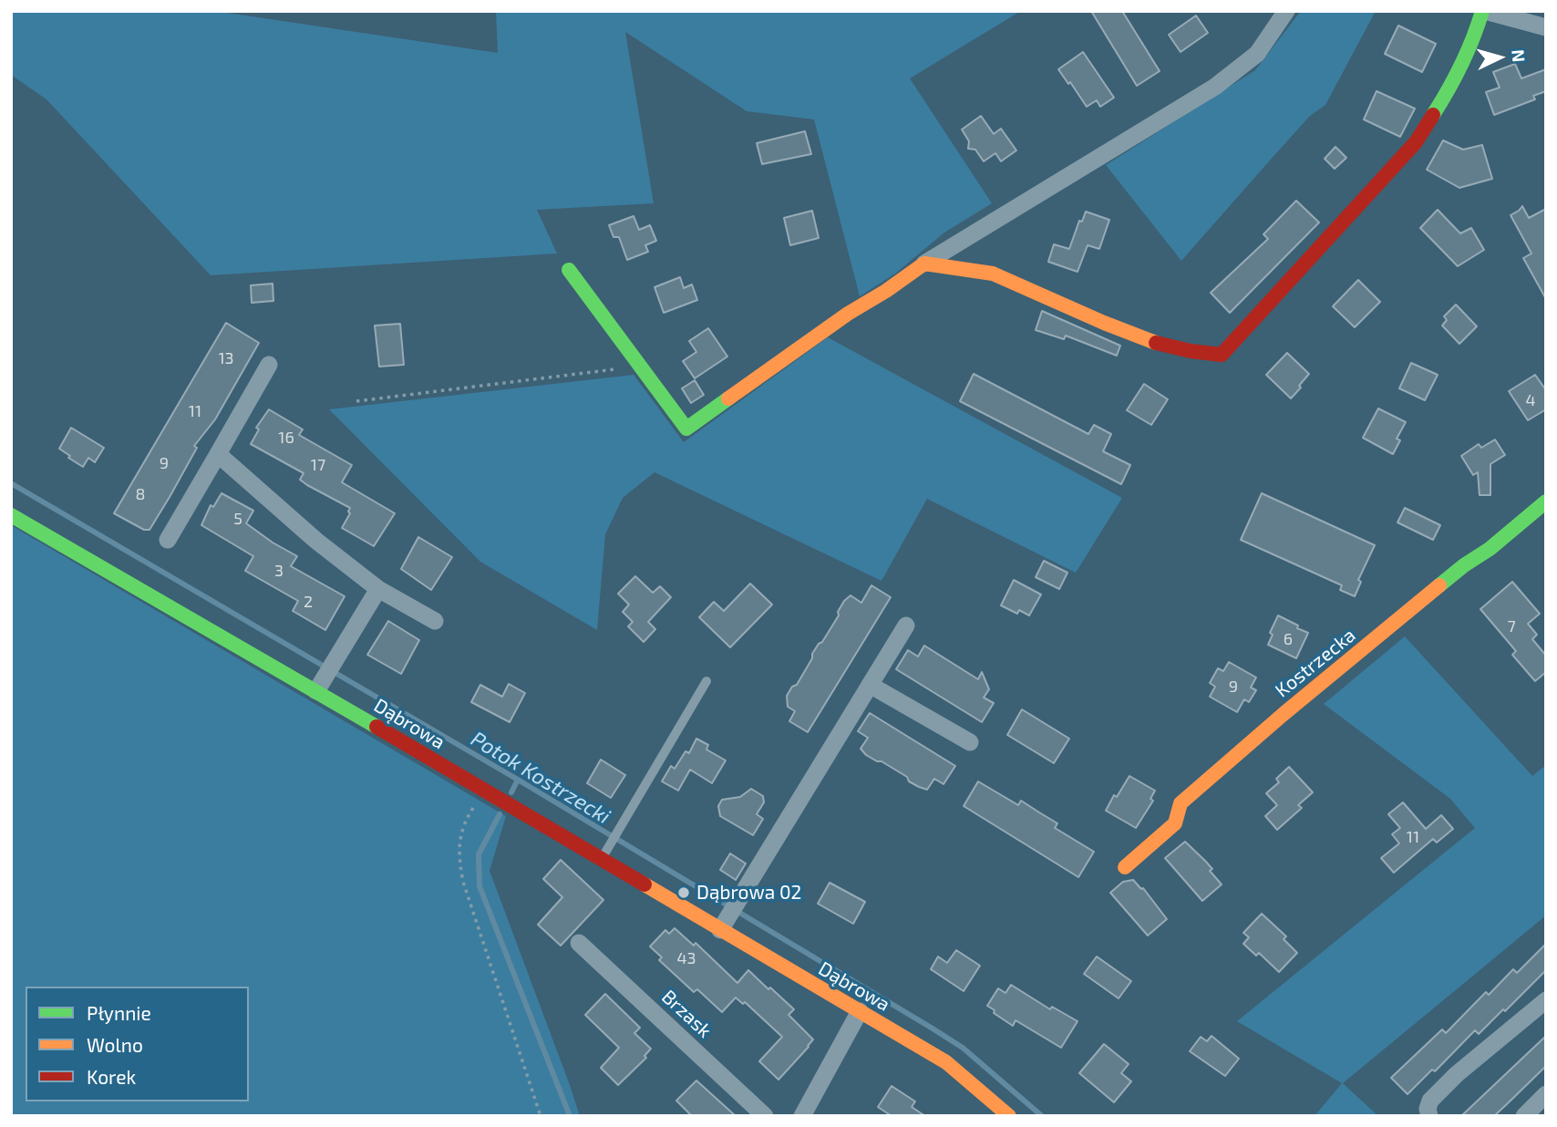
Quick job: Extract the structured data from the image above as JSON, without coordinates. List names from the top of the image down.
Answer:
{
  "streets": {
    "street": ["Kostrzecka", "Dąbrowa", "Brzask"]
  },
  "water": ["Potok Kostrzecki"],
  "places": ["Dąbrowa 02"],
  "house_numbers": [
    "13",
    "4",
    "11",
    "16",
    "9",
    "17",
    "8",
    "5",
    "3",
    "2",
    "7",
    "6",
    "9",
    "11",
    "43"
  ],
  "legend": ["Płynnie", "Wolno", "Korek"],
  "north": "right"
}
